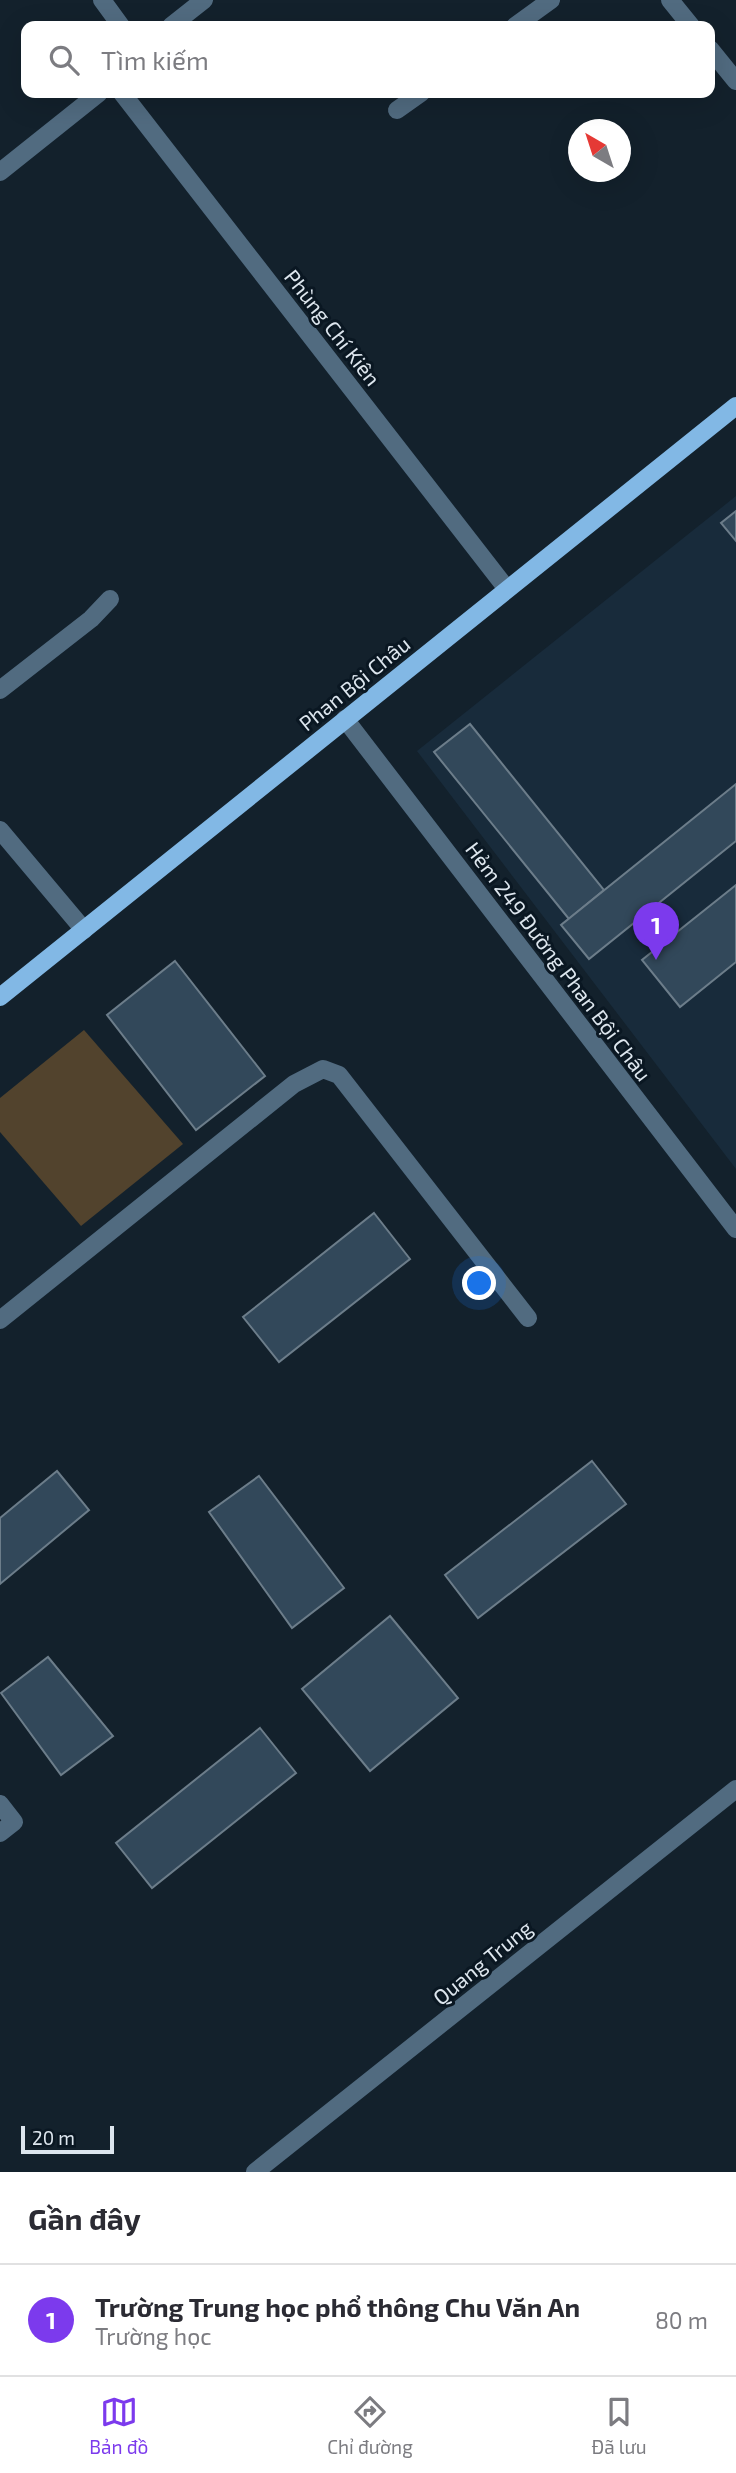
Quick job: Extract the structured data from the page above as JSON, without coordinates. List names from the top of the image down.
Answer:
{
  "streets": {
    "main road": ["Phan Bội Châu"],
    "street": ["Phùng Chí Kiên", "Hẻm 249 Đường Phan Bội Châu", "Quang Trung"]
  },
  "crossings": [
    ["Phùng Chí Kiên", "Phan Bội Châu"],
    ["Phan Bội Châu", "Hẻm 249 Đường Phan Bội Châu"]
  ],
  "scale_bar": "20 m",
  "north": "top left",
  "page": {
    "search": "Tìm kiếm",
    "pins": "1",
    "scale": "20 m",
    "heading": "Gần đây",
    "list": [
      {
        "mark": "1",
        "name": "Trường Trung học phổ thông Chu Văn An",
        "note": "Trường học",
        "value": "80 m"
      }
    ],
    "nav": ["Bản đồ", "Chỉ đường", "Đã lưu"]
  }
}
